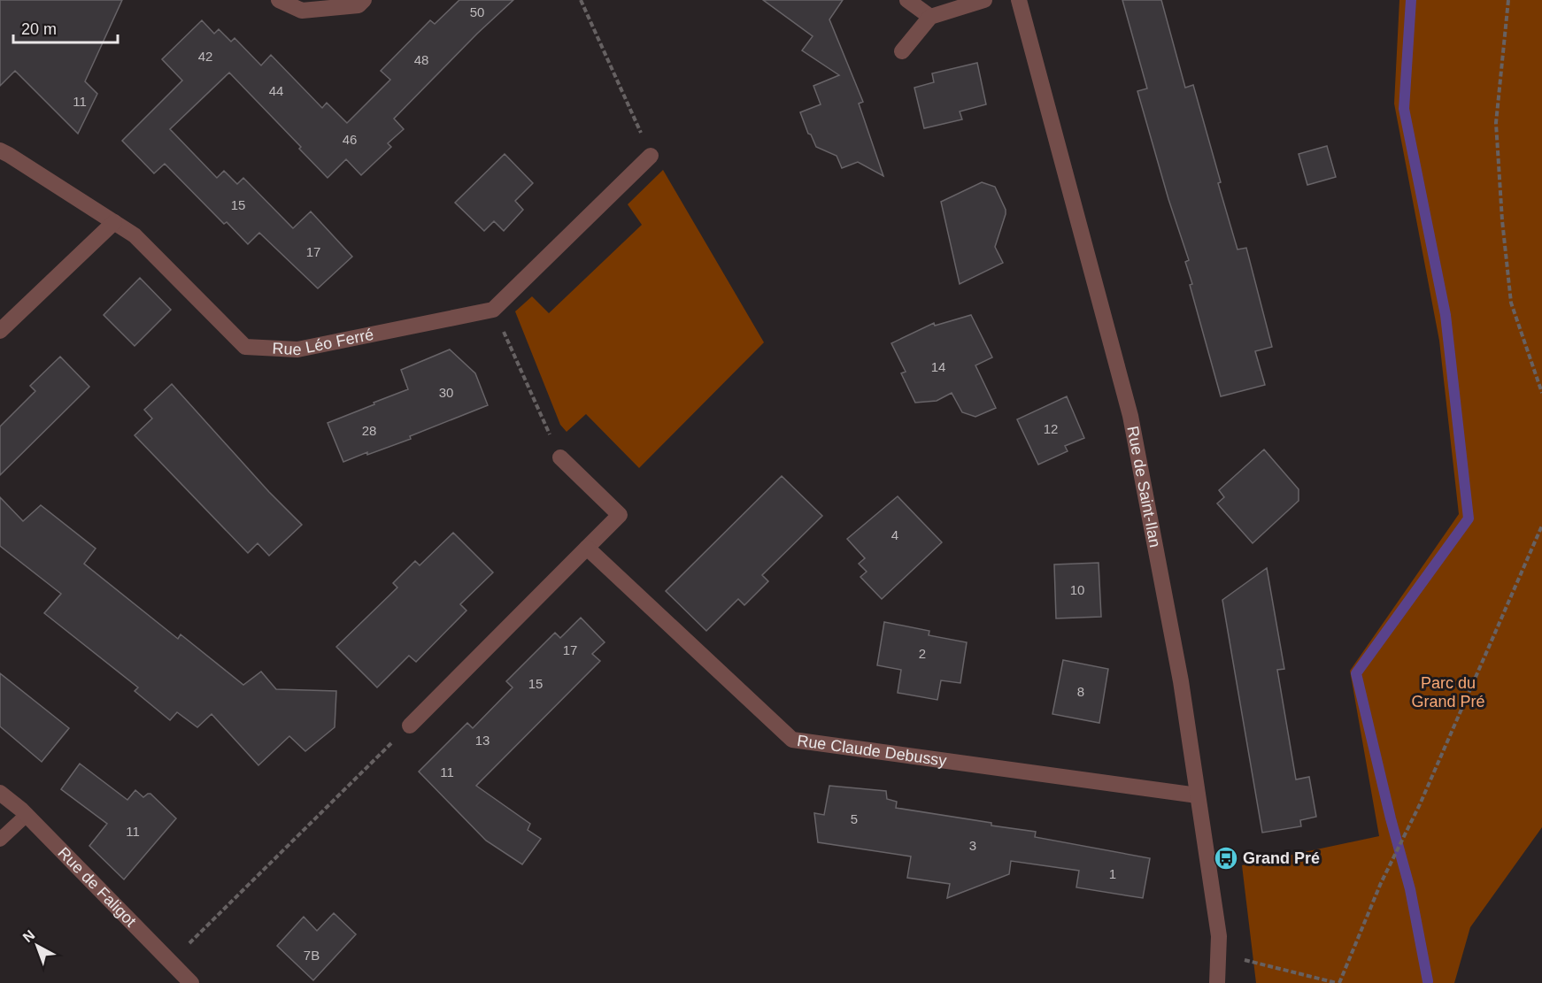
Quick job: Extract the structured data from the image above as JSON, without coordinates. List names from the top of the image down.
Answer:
{
  "streets": {
    "street": [
      "Rue Léo Ferré",
      "Rue de Saint-Ilan",
      "Rue Claude Debussy",
      "Rue de Faligot"
    ]
  },
  "crossings": [
    ["Rue de Saint-Ilan", "Rue Claude Debussy"]
  ],
  "parks": ["Parc du Grand Pré"],
  "places": {
    "bus stop": ["Grand Pré"]
  },
  "house_numbers": [
    "50",
    "42",
    "48",
    "44",
    "11",
    "46",
    "15",
    "17",
    "14",
    "30",
    "12",
    "28",
    "4",
    "10",
    "17",
    "2",
    "15",
    "8",
    "13",
    "11",
    "5",
    "11",
    "3",
    "1",
    "7B"
  ],
  "scale_bar": "20 m",
  "north": "top left"
}
